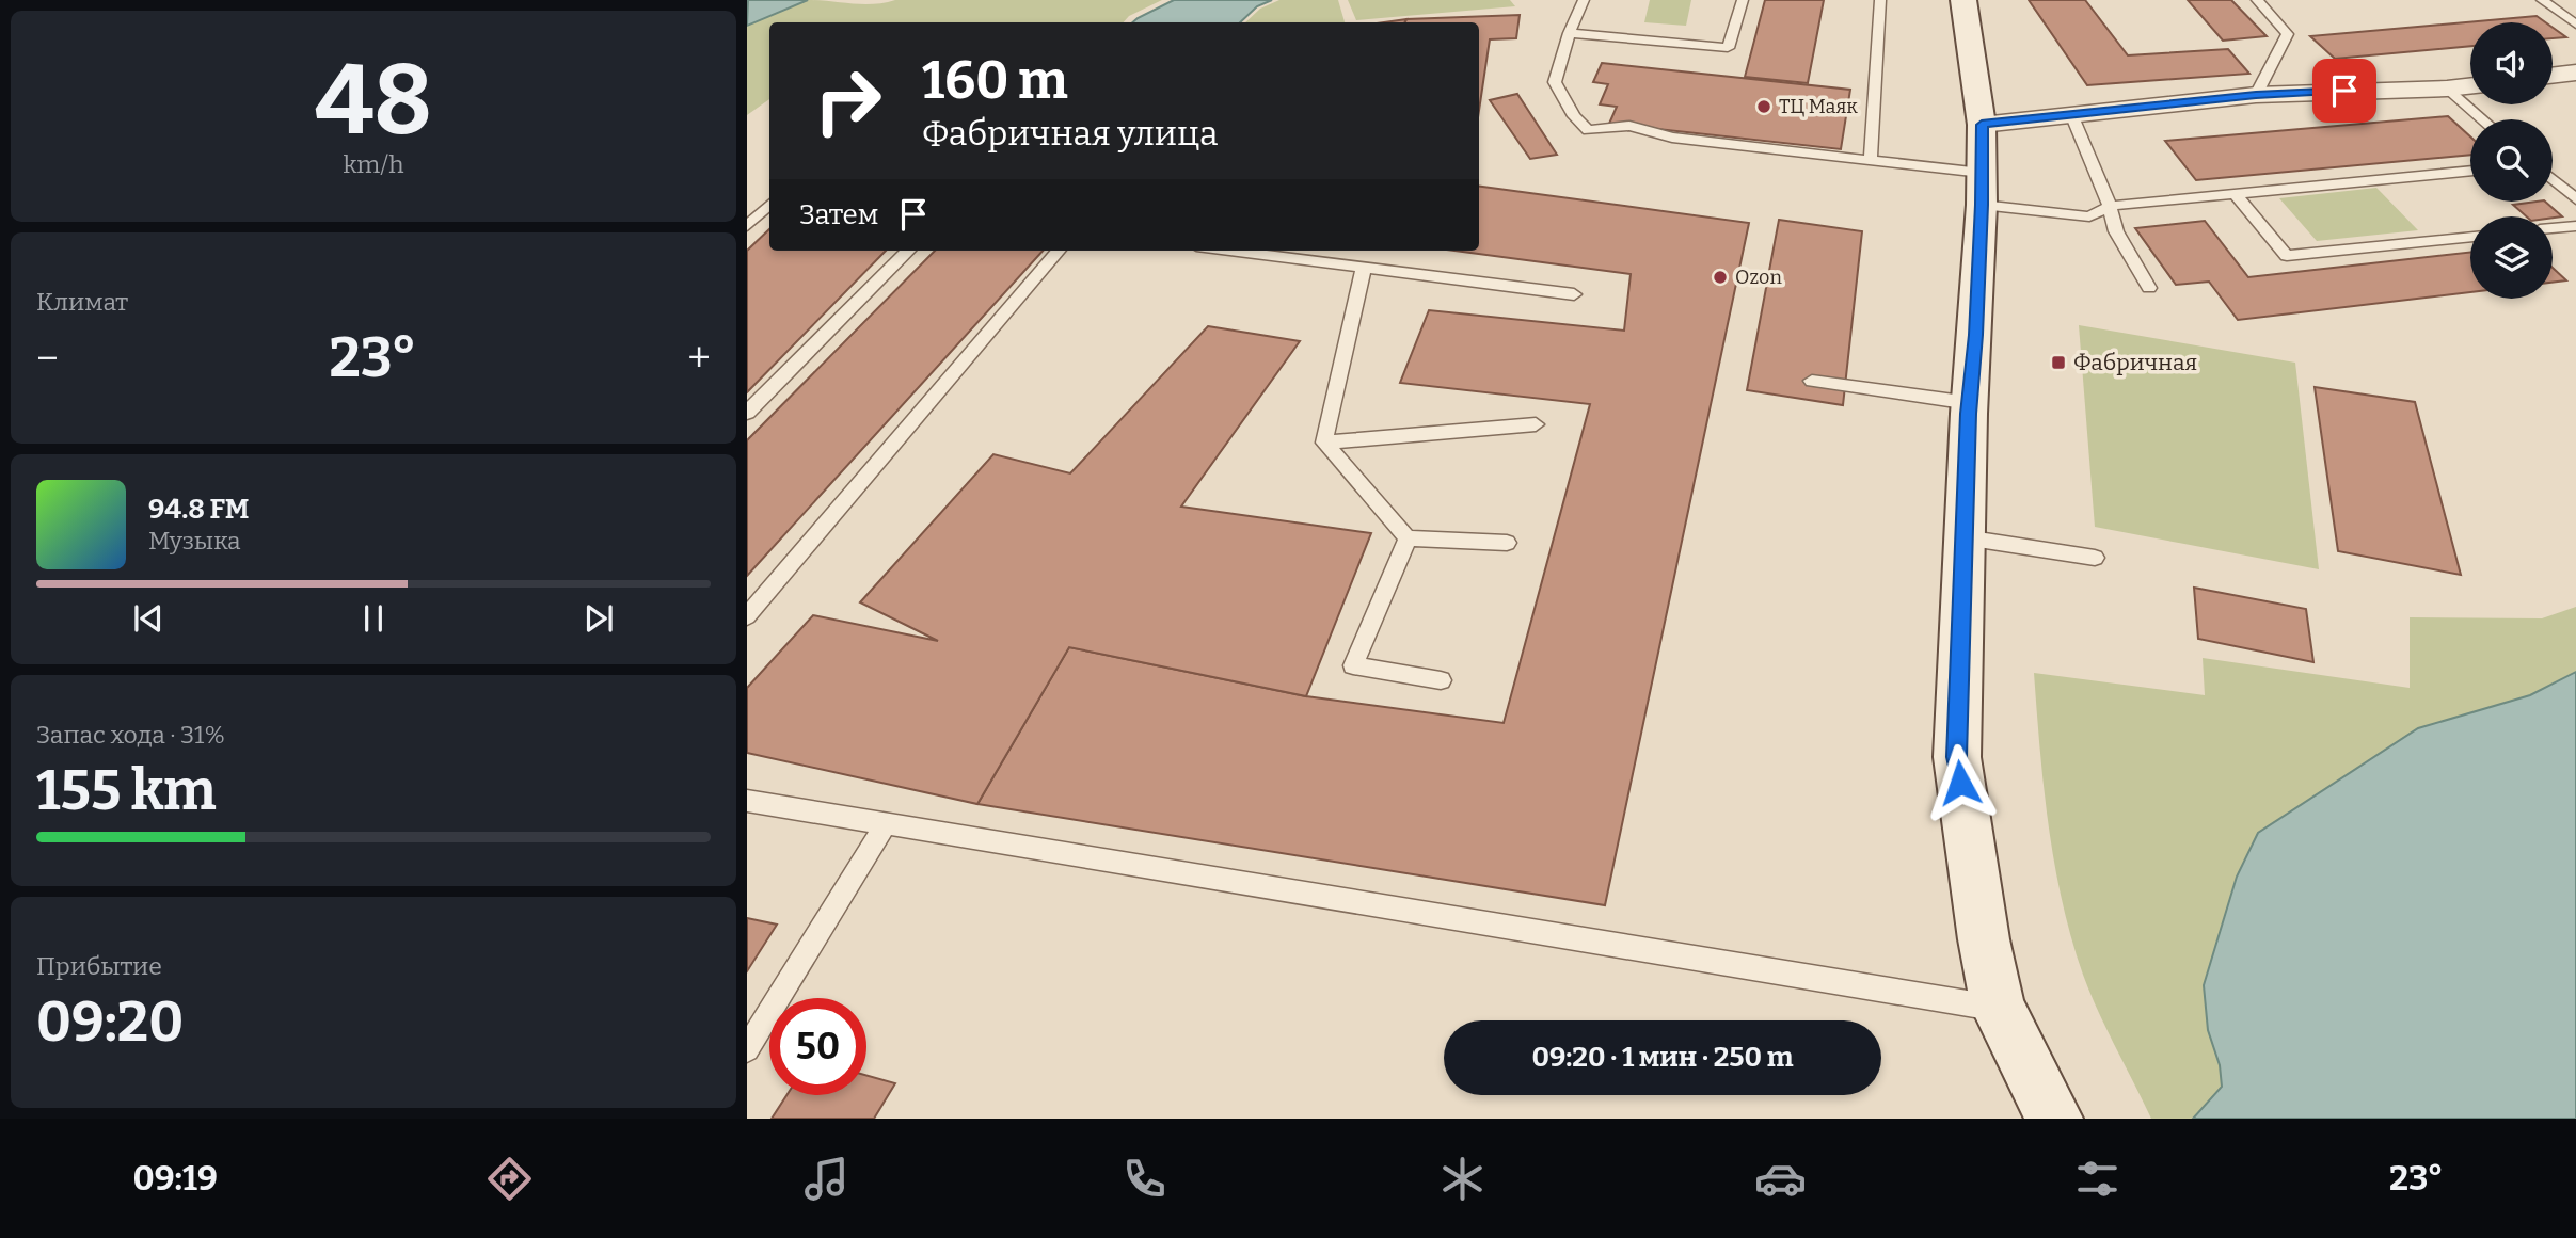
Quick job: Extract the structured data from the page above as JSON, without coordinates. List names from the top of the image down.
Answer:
{
  "places": {
    "other": ["ТЦ Маяк", "Ozon"],
    "transit": ["Фабричная"]
  },
  "page": {
    "tile": [
      ["48", "km/h"],
      "Климат",
      ["Запас хода · 31%", "155 km"],
      ["Прибытие", "09:20"]
    ],
    "turn": ["160 m", "Фабричная улица"],
    "then": "Затем",
    "heat": ["−", "23°", "+"],
    "song": ["94.8 FM", "Музыка"],
    "limit": "50",
    "trip": "09:20 · 1 мин · 250 m",
    "tabs": ["09:19", "23°"]
  }
}
